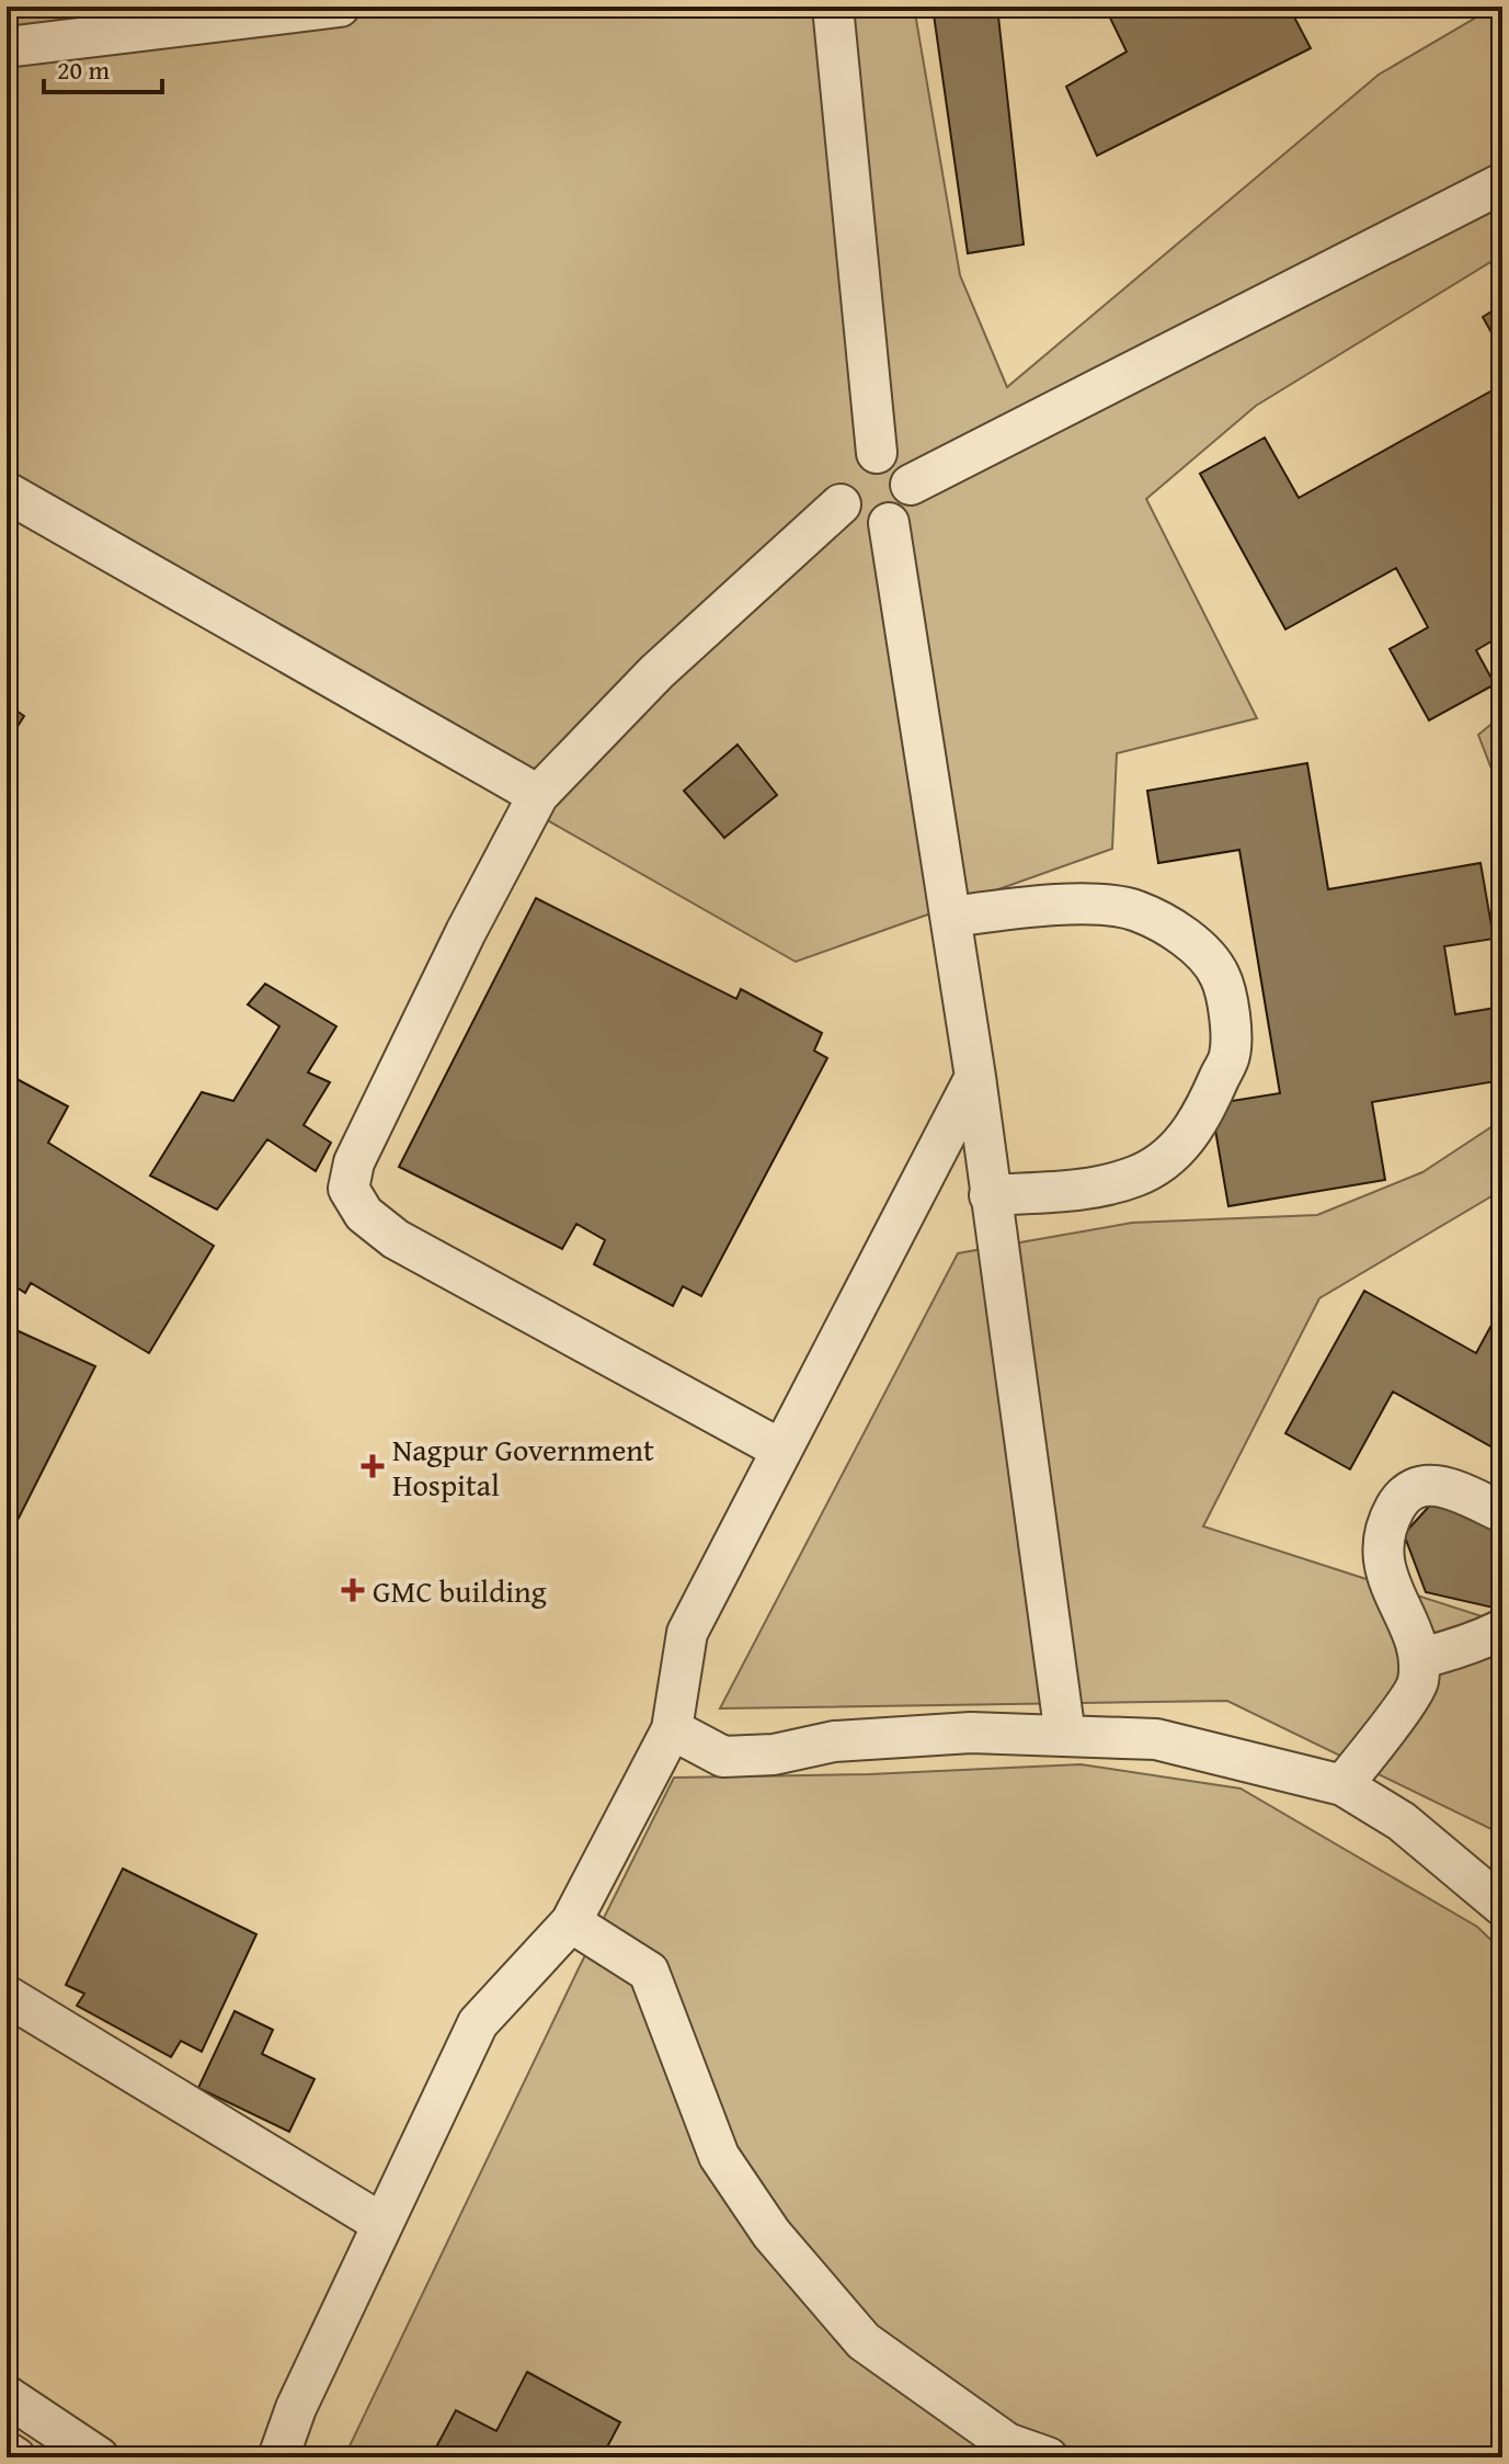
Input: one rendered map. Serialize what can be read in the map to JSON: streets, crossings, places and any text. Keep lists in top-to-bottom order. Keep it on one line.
{"places":{"health":["Nagpur Government Hospital","GMC building"]},"scale_bar":"20 m"}
